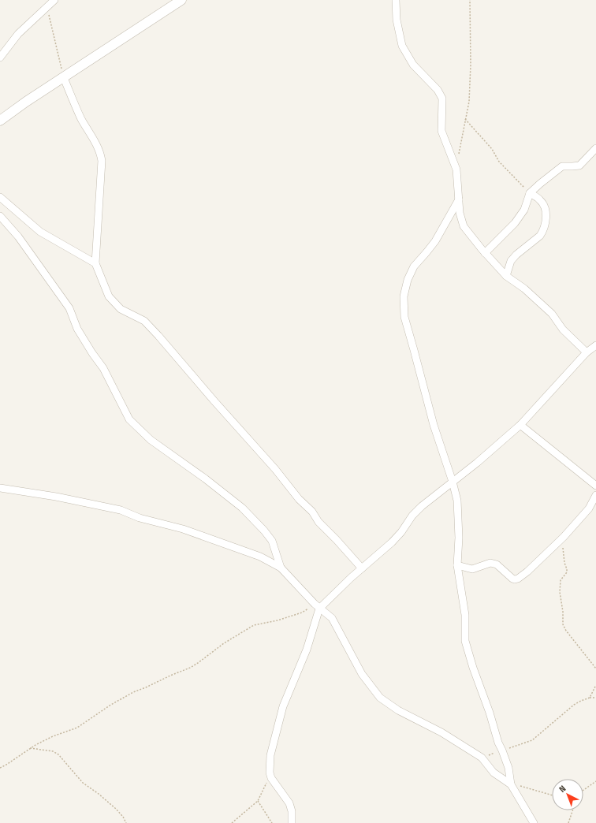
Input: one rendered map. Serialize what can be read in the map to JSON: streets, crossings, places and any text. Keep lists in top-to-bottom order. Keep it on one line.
{"north":"top left"}
